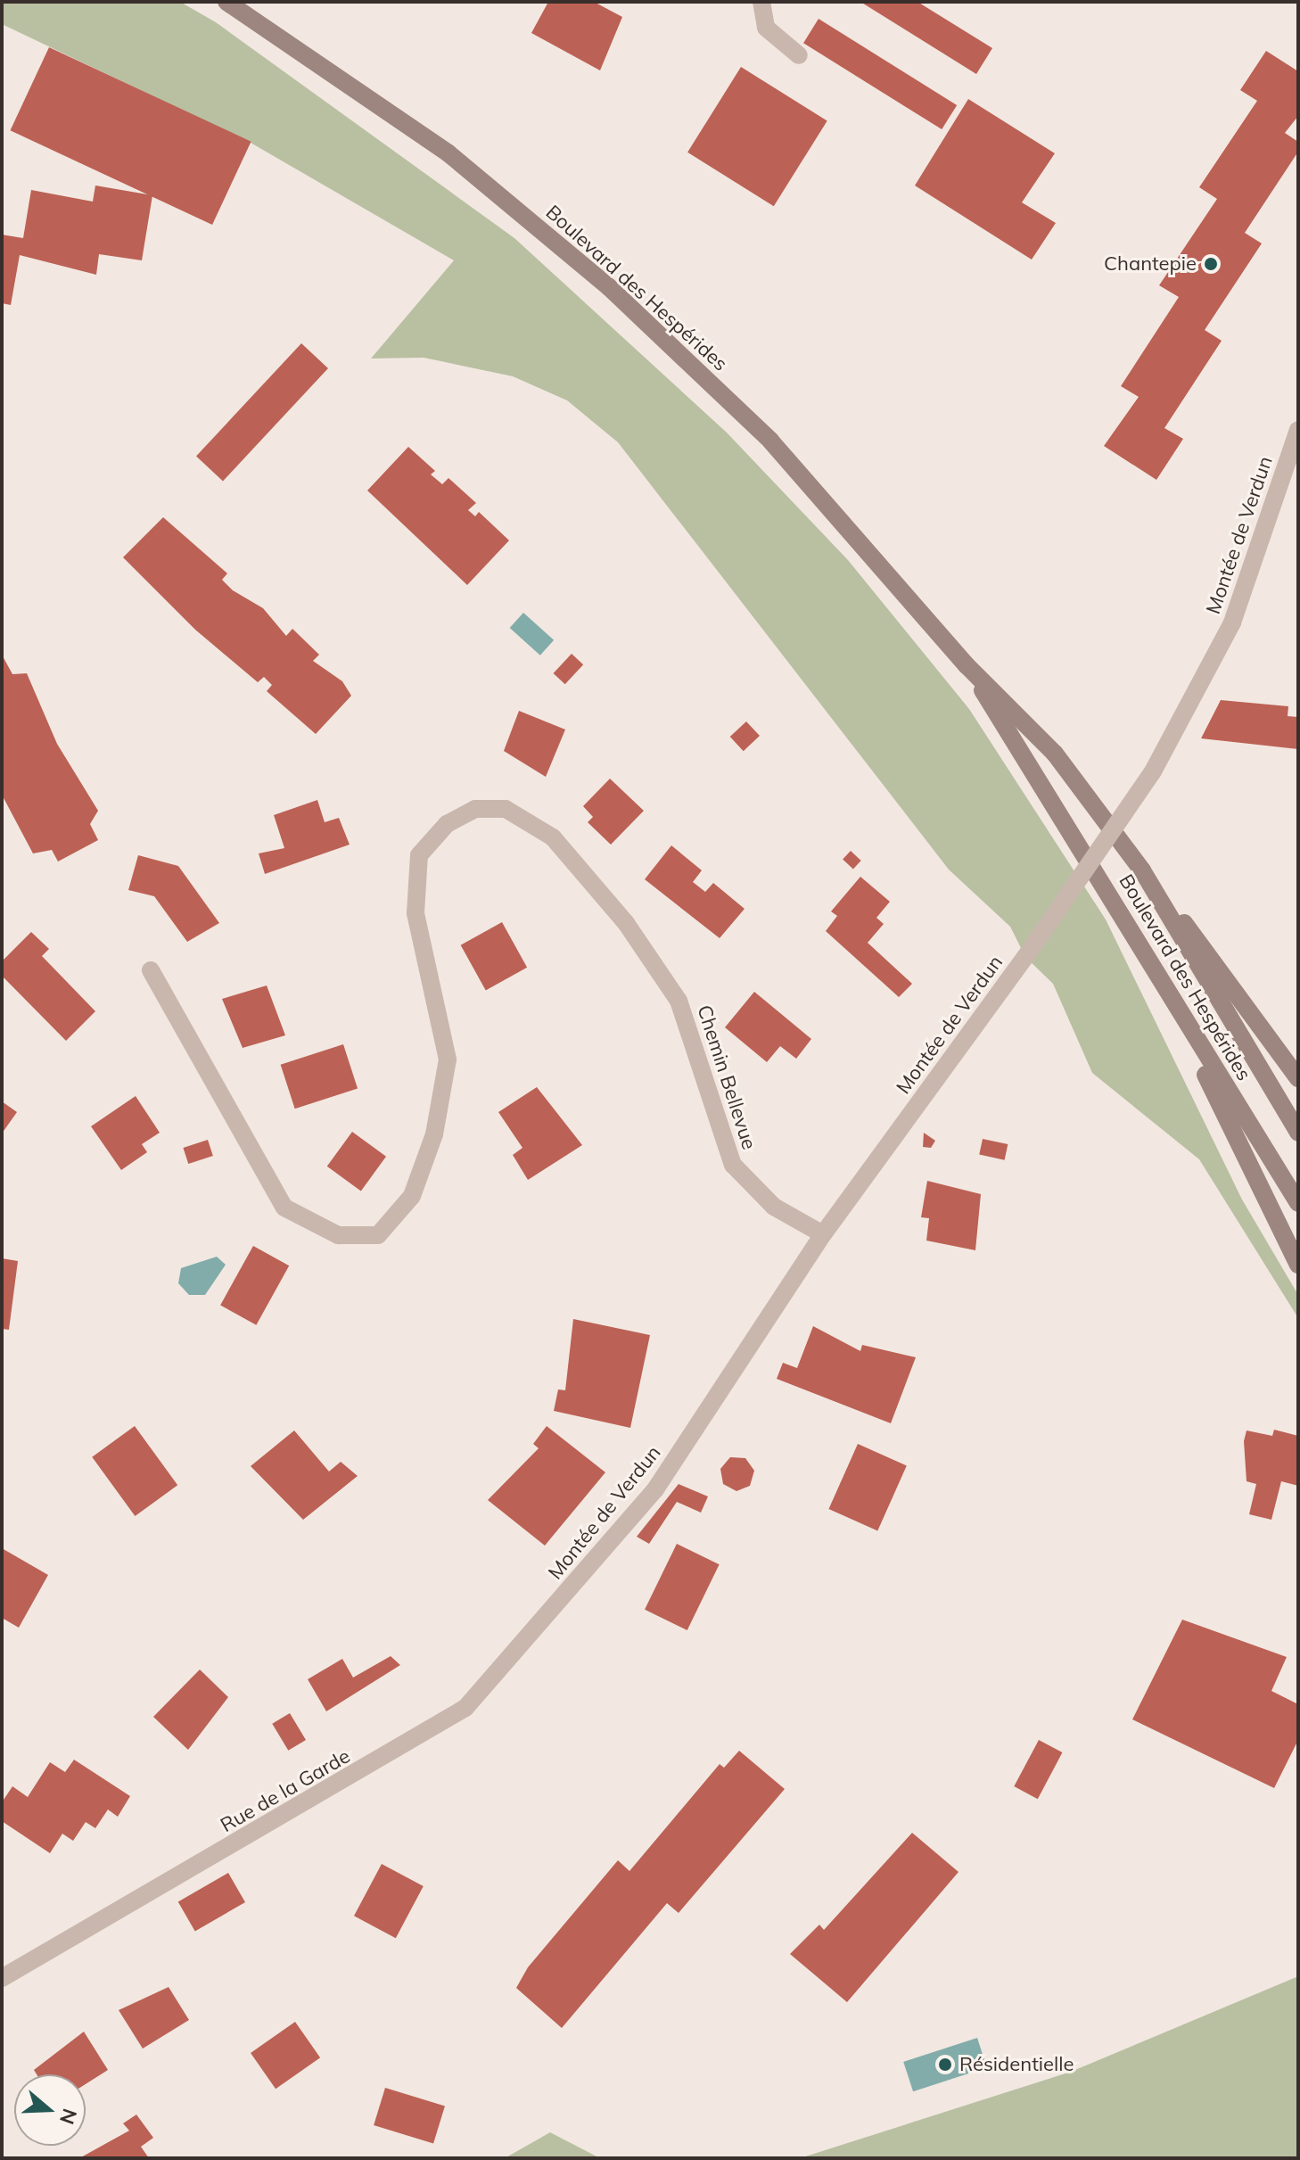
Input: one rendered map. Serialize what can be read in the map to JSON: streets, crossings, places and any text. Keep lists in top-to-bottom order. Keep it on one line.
{"streets":{"main road":["Boulevard des Hespérides"],"street":["Montée de Verdun","Chemin Bellevue","Rue de la Garde"]},"crossings":[["Montée de Verdun","Chemin Bellevue"],["Montée de Verdun","Rue de la Garde"]],"places":["Chantepie","Résidentielle"],"north":"right"}
